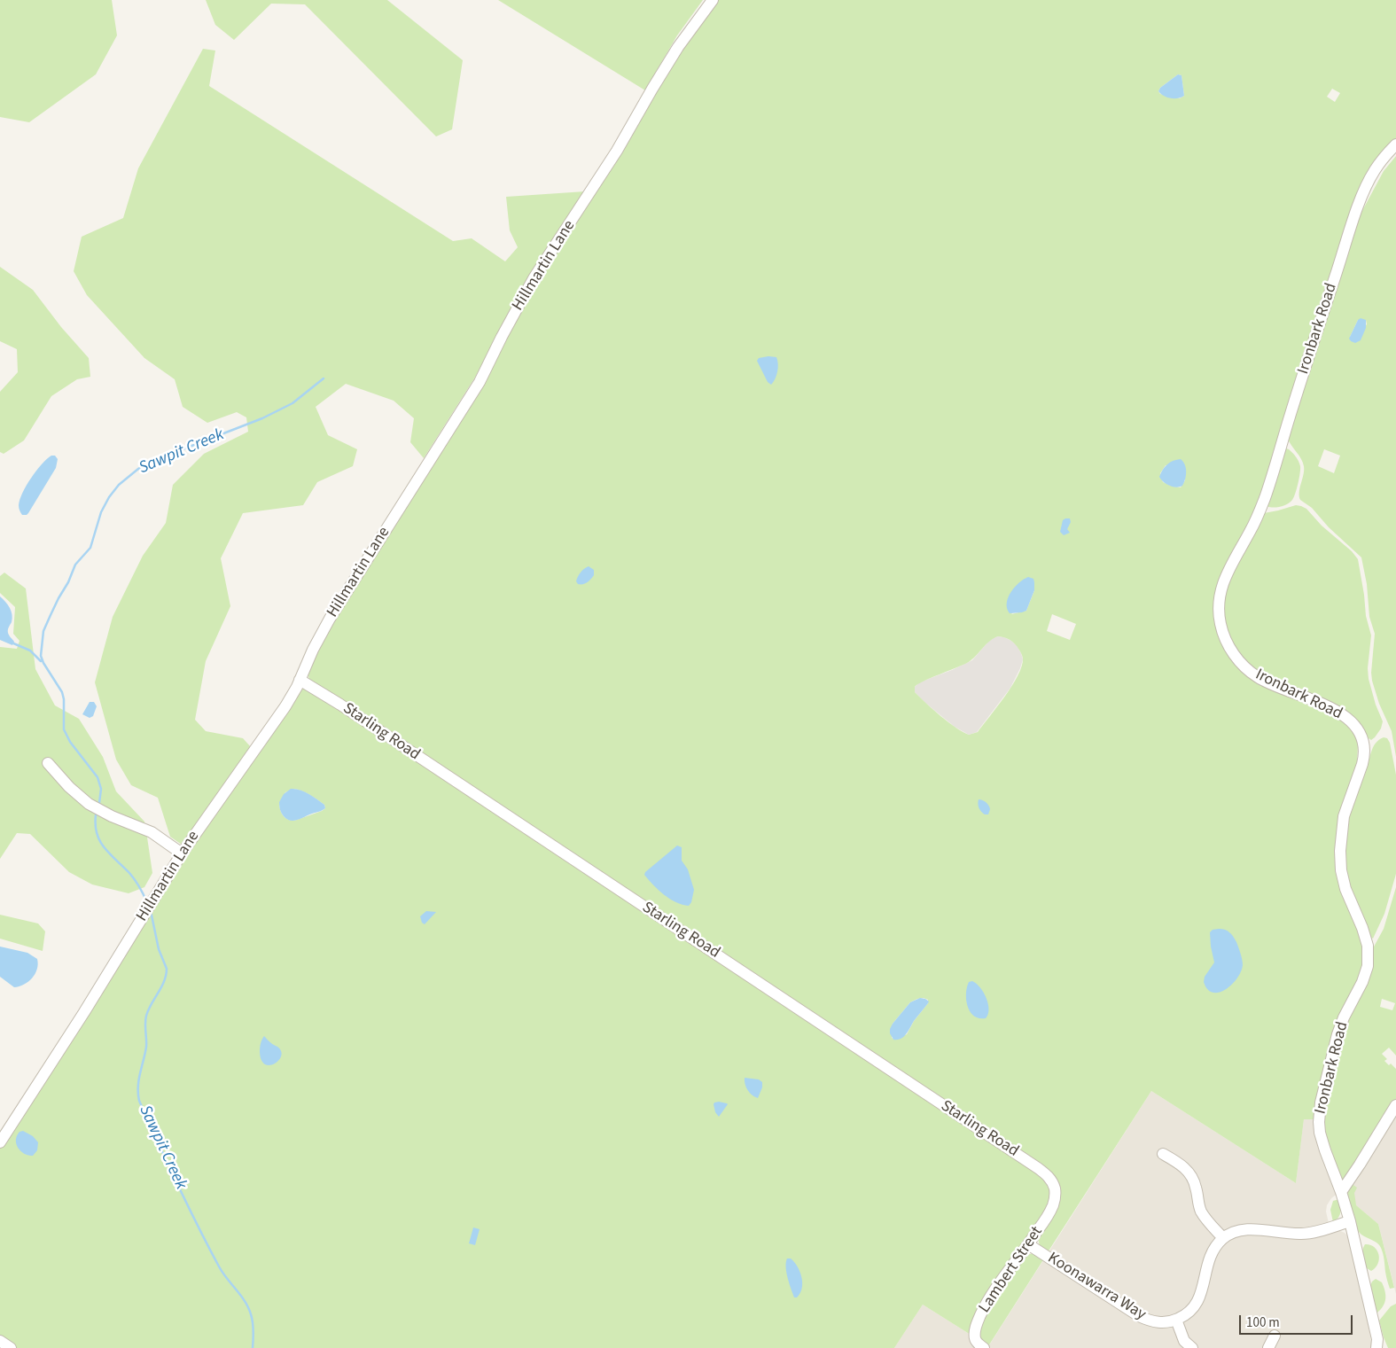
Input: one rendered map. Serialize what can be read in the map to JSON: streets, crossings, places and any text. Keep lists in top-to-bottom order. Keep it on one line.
{"streets":{"street":["Hillmartin Lane","Ironbark Road","Starling Road","Lambert Street","Koonawarra Way"]},"crossings":[["Hillmartin Lane","Starling Road"],["Starling Road","Lambert Street"],["Lambert Street","Koonawarra Way"]],"water":["Sawpit Creek"],"scale_bar":"100 m"}
